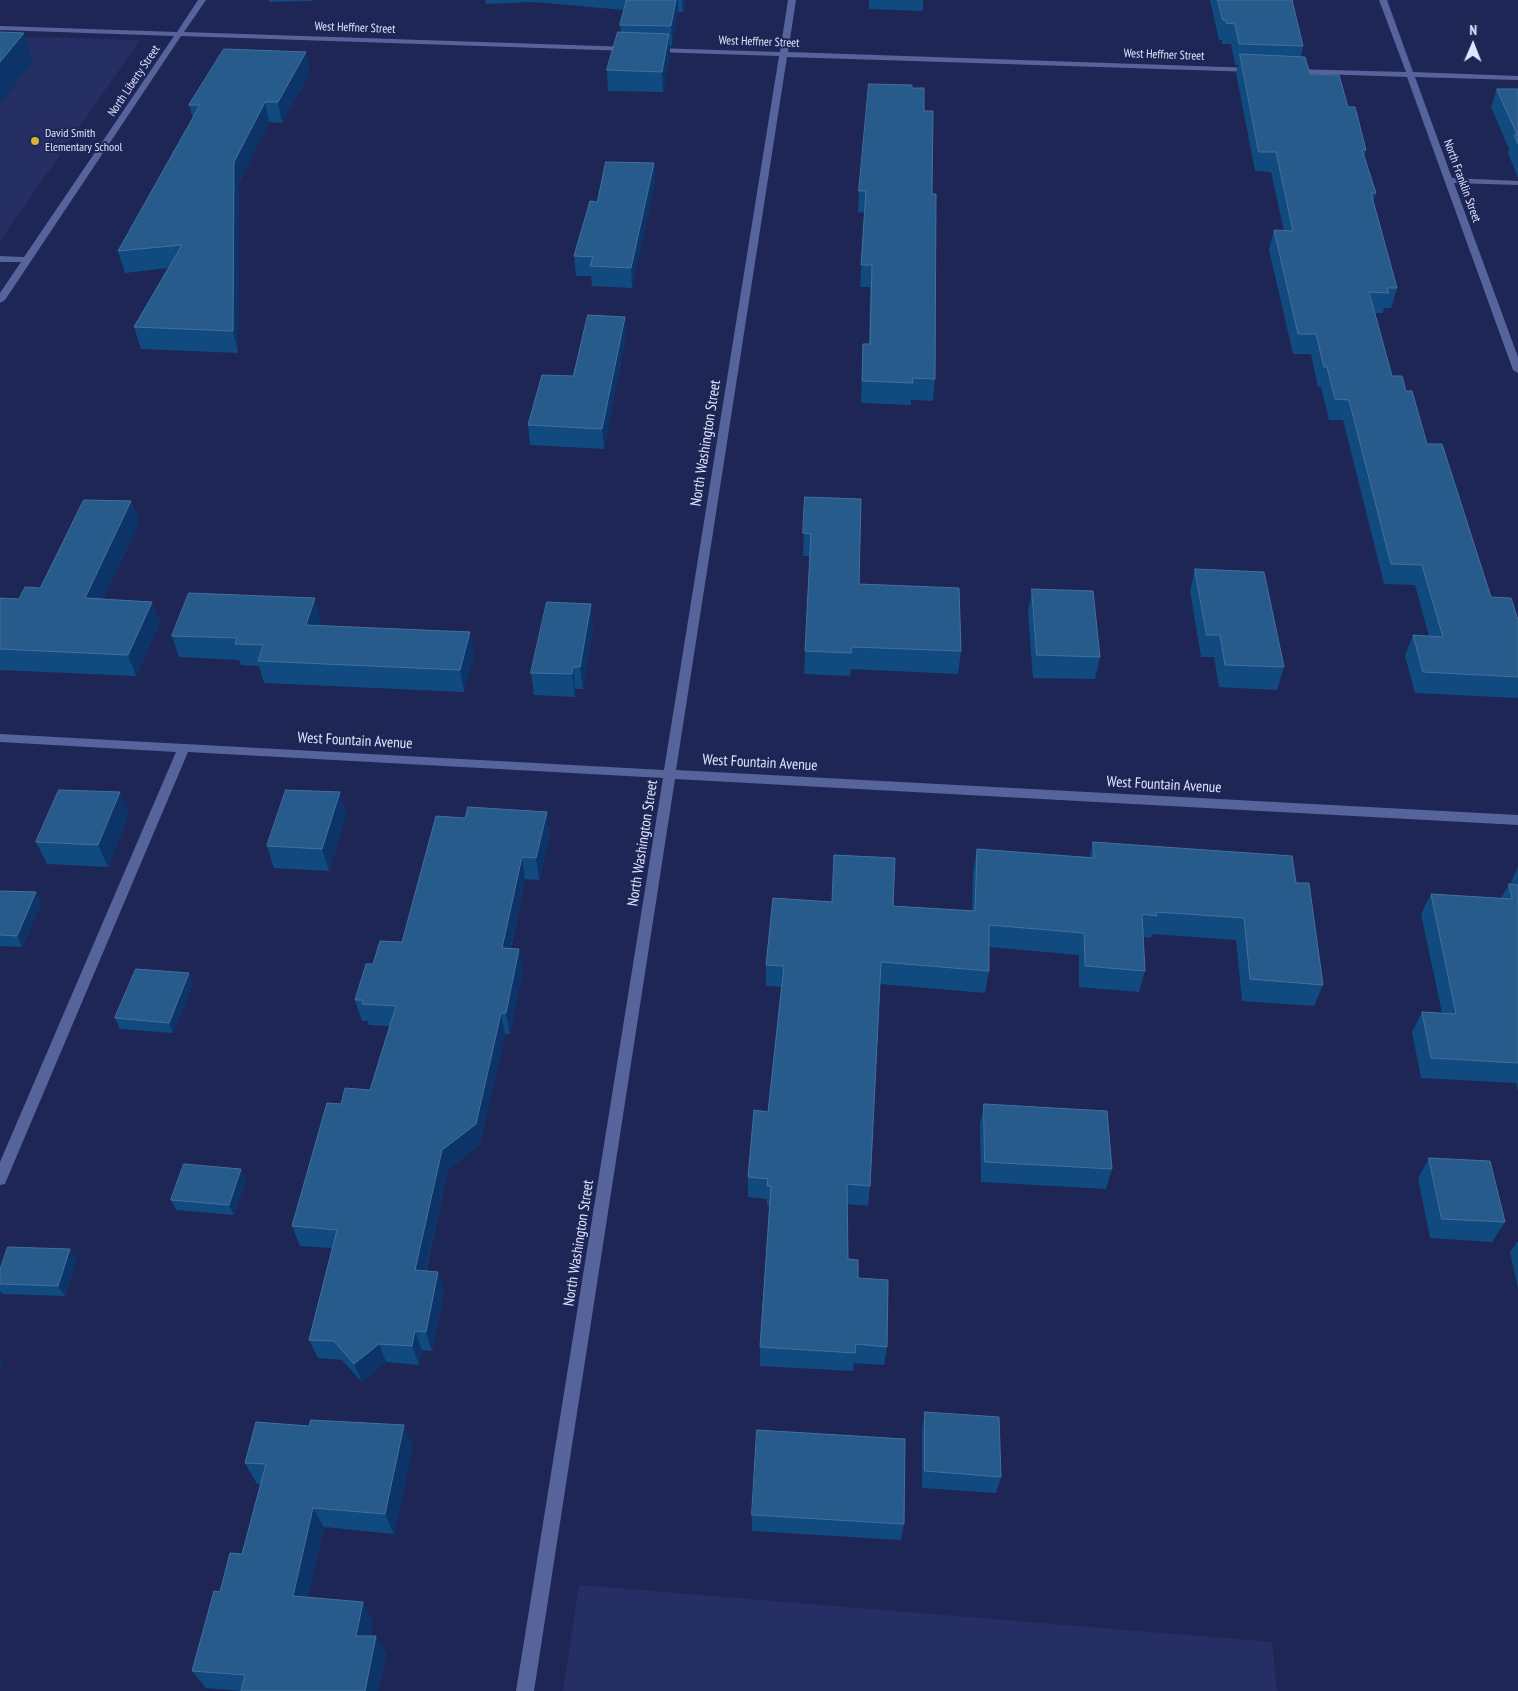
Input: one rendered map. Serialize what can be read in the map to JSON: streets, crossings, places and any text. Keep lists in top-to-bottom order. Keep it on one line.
{"streets":{"street":["West Heffner Street","North Liberty Street","North Franklin Street","North Washington Street","West Fountain Avenue"]},"crossings":[["West Heffner Street","North Liberty Street"],["West Heffner Street","North Washington Street"],["North Washington Street","West Fountain Avenue"]],"places":["David Smith Elementary School"],"north":"top"}
